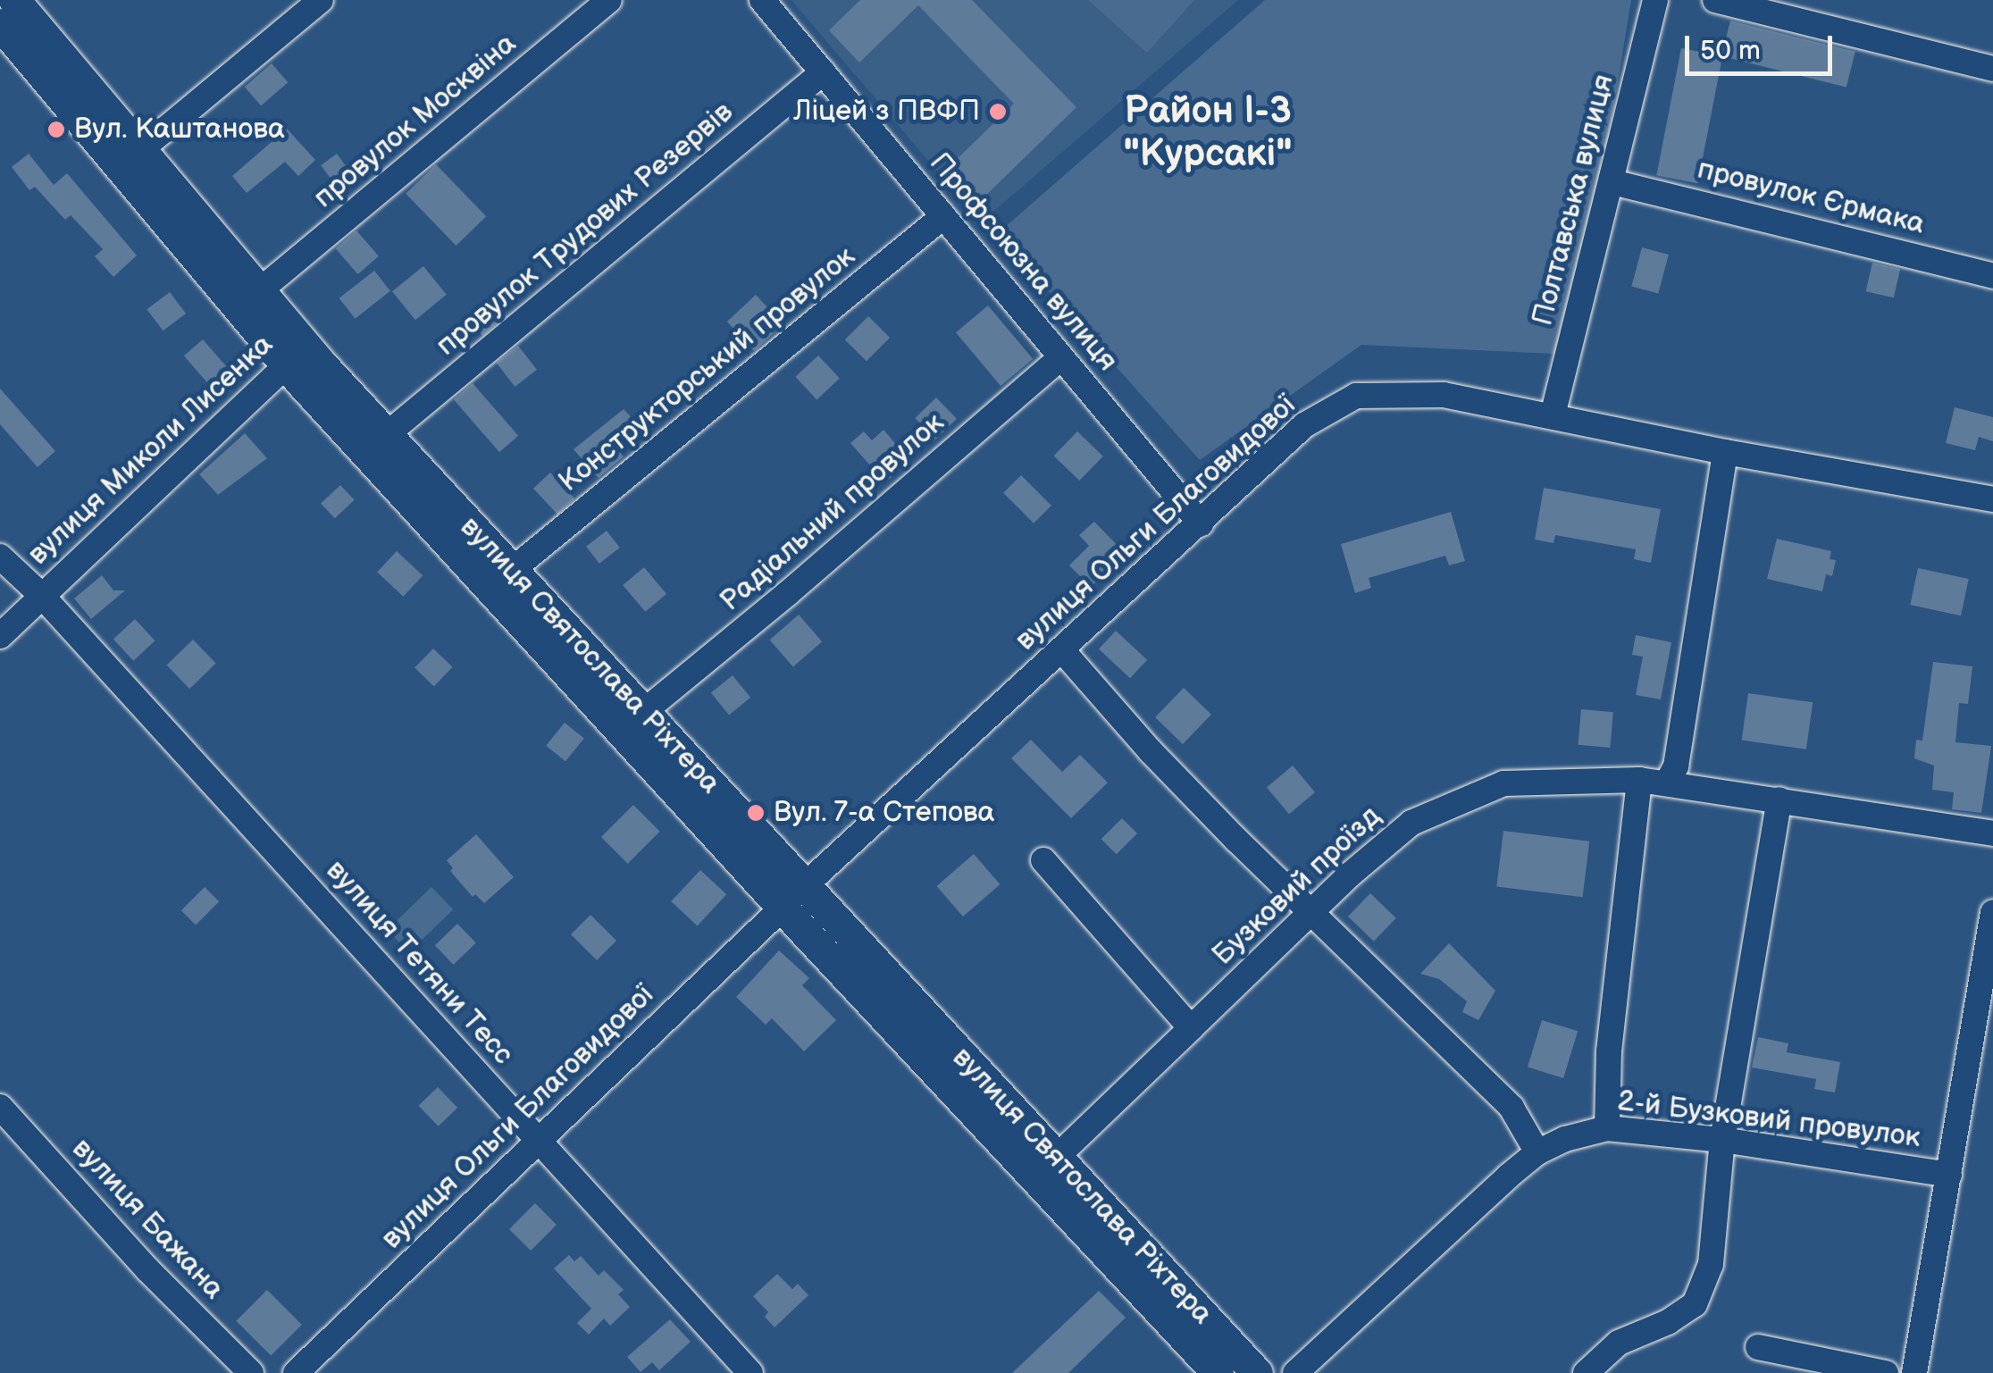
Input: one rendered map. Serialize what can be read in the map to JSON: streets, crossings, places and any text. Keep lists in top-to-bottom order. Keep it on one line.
{"streets":{"main road":["вулиця Святослава Ріхтера"],"street":["провулок Москвіна","провулок Єрмака","Полтавська вулиця","провулок Трудових Резервів","Профсоюзна вулиця","Конструкторський провулок","вулиця Миколи Лисенка","Радіальний провулок","вулиця Ольги Благовидової","Бузковий проїзд","вулиця Тетяни Тесс","2-й Бузковий провулок","вулиця Бажана"]},"crossings":[["провулок Москвіна","вулиця Святослава Ріхтера"],["провулок Єрмака","Полтавська вулиця"],["Полтавська вулиця","вулиця Ольги Благовидової"],["провулок Трудових Резервів","Профсоюзна вулиця"],["провулок Трудових Резервів","вулиця Святослава Ріхтера"],["Профсоюзна вулиця","Конструкторський провулок"],["Профсоюзна вулиця","Радіальний провулок"],["Профсоюзна вулиця","вулиця Ольги Благовидової"],["Конструкторський провулок","вулиця Святослава Ріхтера"],["вулиця Миколи Лисенка","вулиця Святослава Ріхтера"],["вулиця Миколи Лисенка","вулиця Тетяни Тесс"],["Радіальний провулок","вулиця Святослава Ріхтера"],["вулиця Ольги Благовидової","вулиця Святослава Ріхтера"],["вулиця Ольги Благовидової","вулиця Тетяни Тесс"],["вулиця Святослава Ріхтера","Бузковий проїзд"]],"districts":["Район І-3 \"Курсакі\""],"places":["Ліцей з ПВФП","Вул. Каштанова","Вул. 7-а Степова"],"scale_bar":"50 m"}
